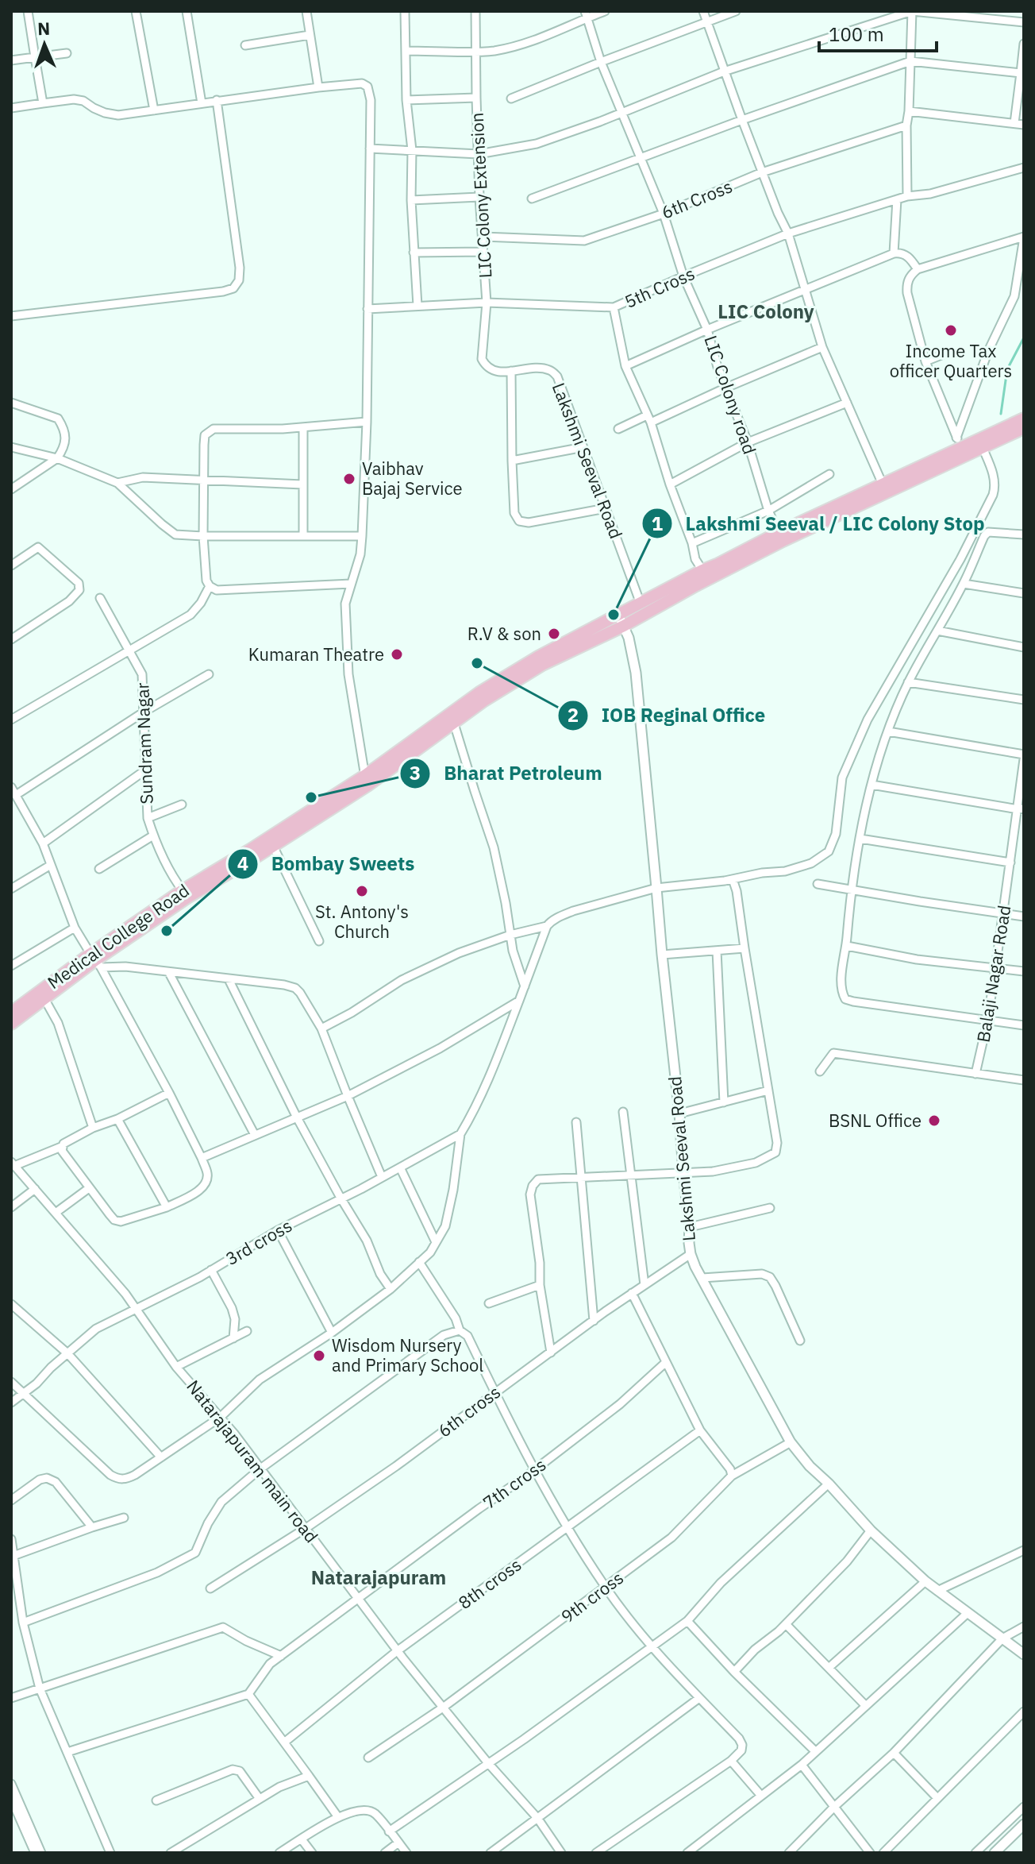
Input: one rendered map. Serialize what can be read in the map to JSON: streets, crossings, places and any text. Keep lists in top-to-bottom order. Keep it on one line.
{"streets":{"main road":["Medical College Road"],"street":["LIC Colony Extension","6th Cross","5th Cross","LIC Colony road","Lakshmi Seeval Road","Sundram Nagar","Balaji Nagar Road","3rd cross","6th cross","Natarajapuram main road","7th cross","8th cross","9th cross"]},"crossings":[["LIC Colony Extension","6th Cross"],["LIC Colony Extension","5th Cross"],["LIC Colony Extension","Lakshmi Seeval Road"],["6th Cross","LIC Colony road"],["5th Cross","LIC Colony road"],["LIC Colony road","Medical College Road"],["Lakshmi Seeval Road","Medical College Road"],["Lakshmi Seeval Road","6th cross"],["Lakshmi Seeval Road","9th cross"],["Sundram Nagar","Medical College Road"],["3rd cross","Natarajapuram main road"],["6th cross","Natarajapuram main road"],["Natarajapuram main road","7th cross"],["Natarajapuram main road","8th cross"],["Natarajapuram main road","9th cross"]],"districts":["LIC Colony","Natarajapuram"],"places":["Income Tax officer Quarters","Vaibhav Bajaj Service","Lakshmi Seeval / LIC Colony Stop","R.V & son","Kumaran Theatre","IOB Reginal Office","Bharat Petroleum","St. Antony's Church","Bombay Sweets","BSNL Office","Wisdom Nursery and Primary School"],"scale_bar":"100 m","north":"top"}
